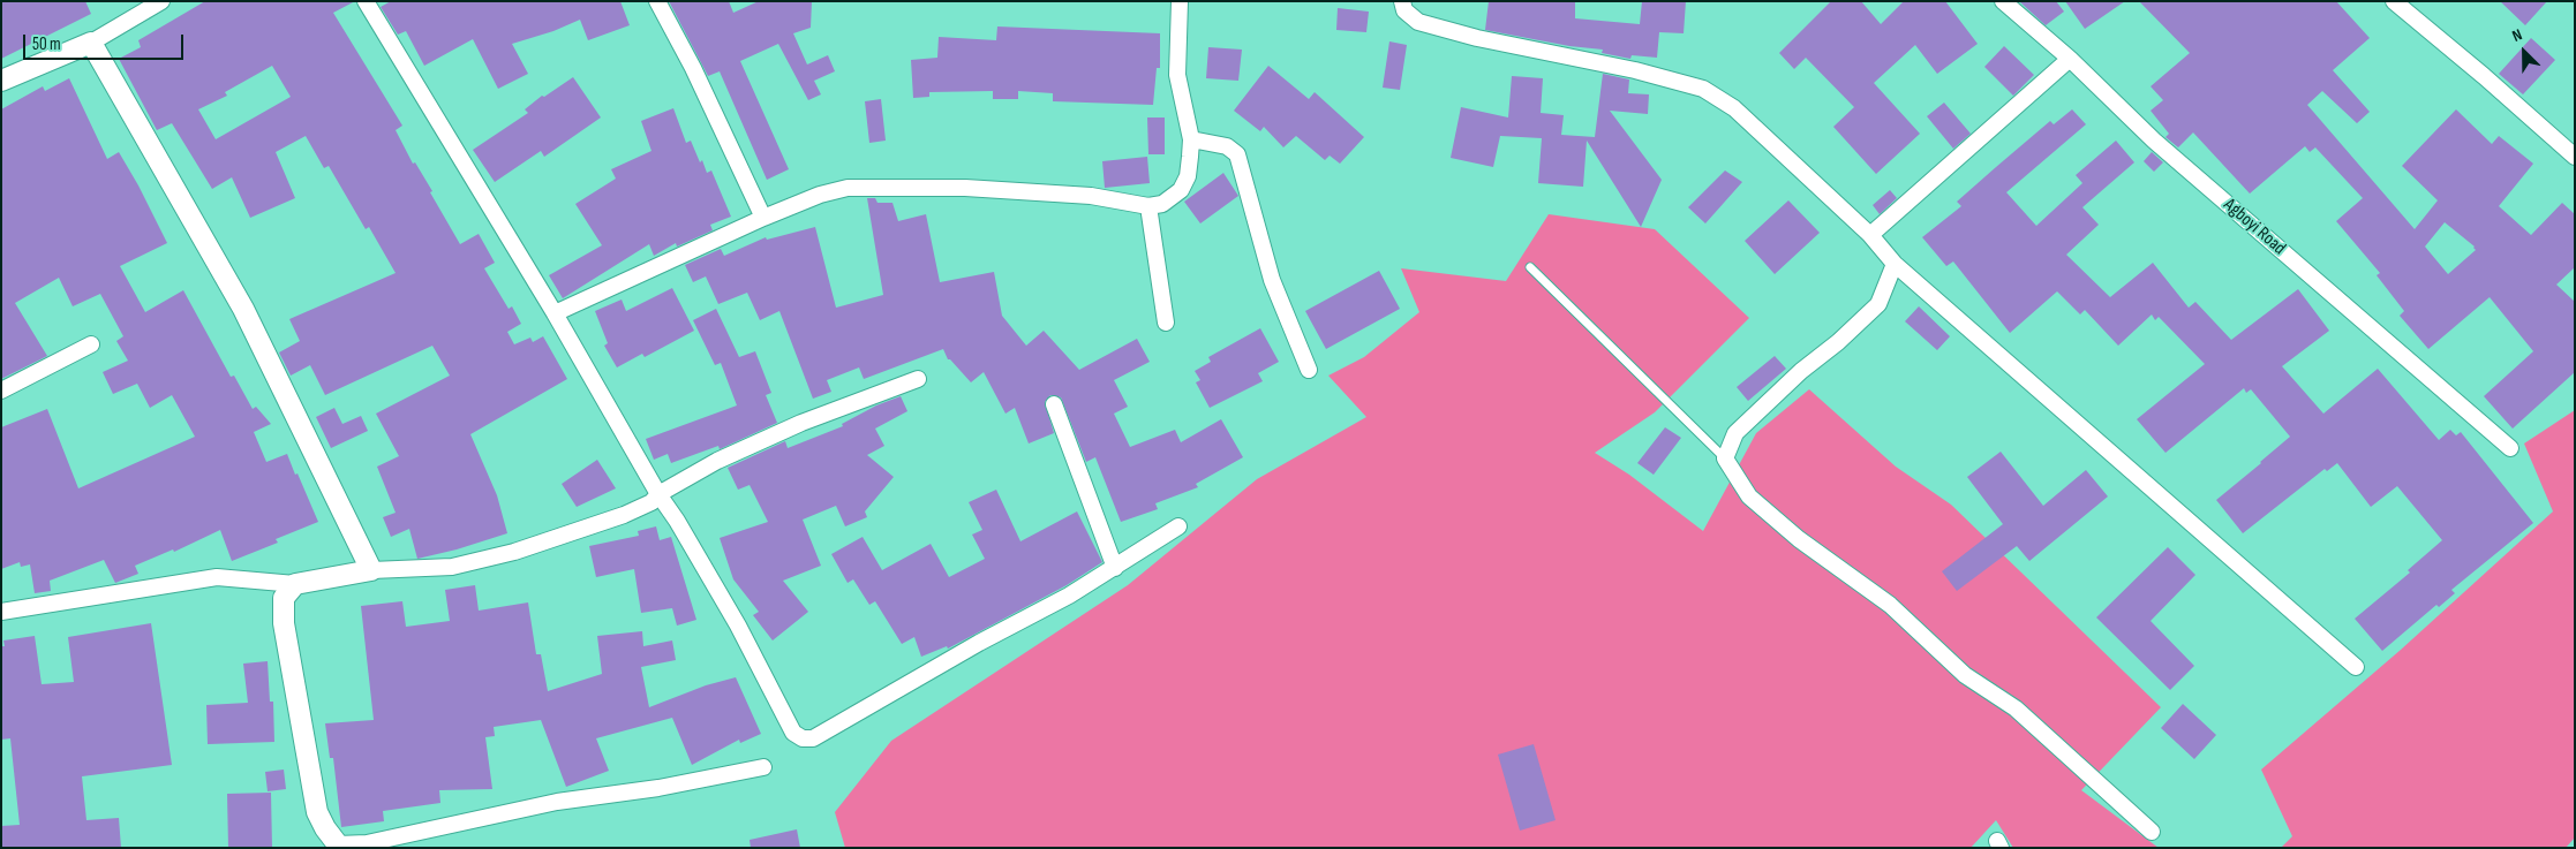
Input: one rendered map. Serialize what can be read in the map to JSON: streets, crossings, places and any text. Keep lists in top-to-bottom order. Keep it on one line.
{"streets":{"street":["Agboyi Road"]},"scale_bar":"50 m","north":"top left"}
